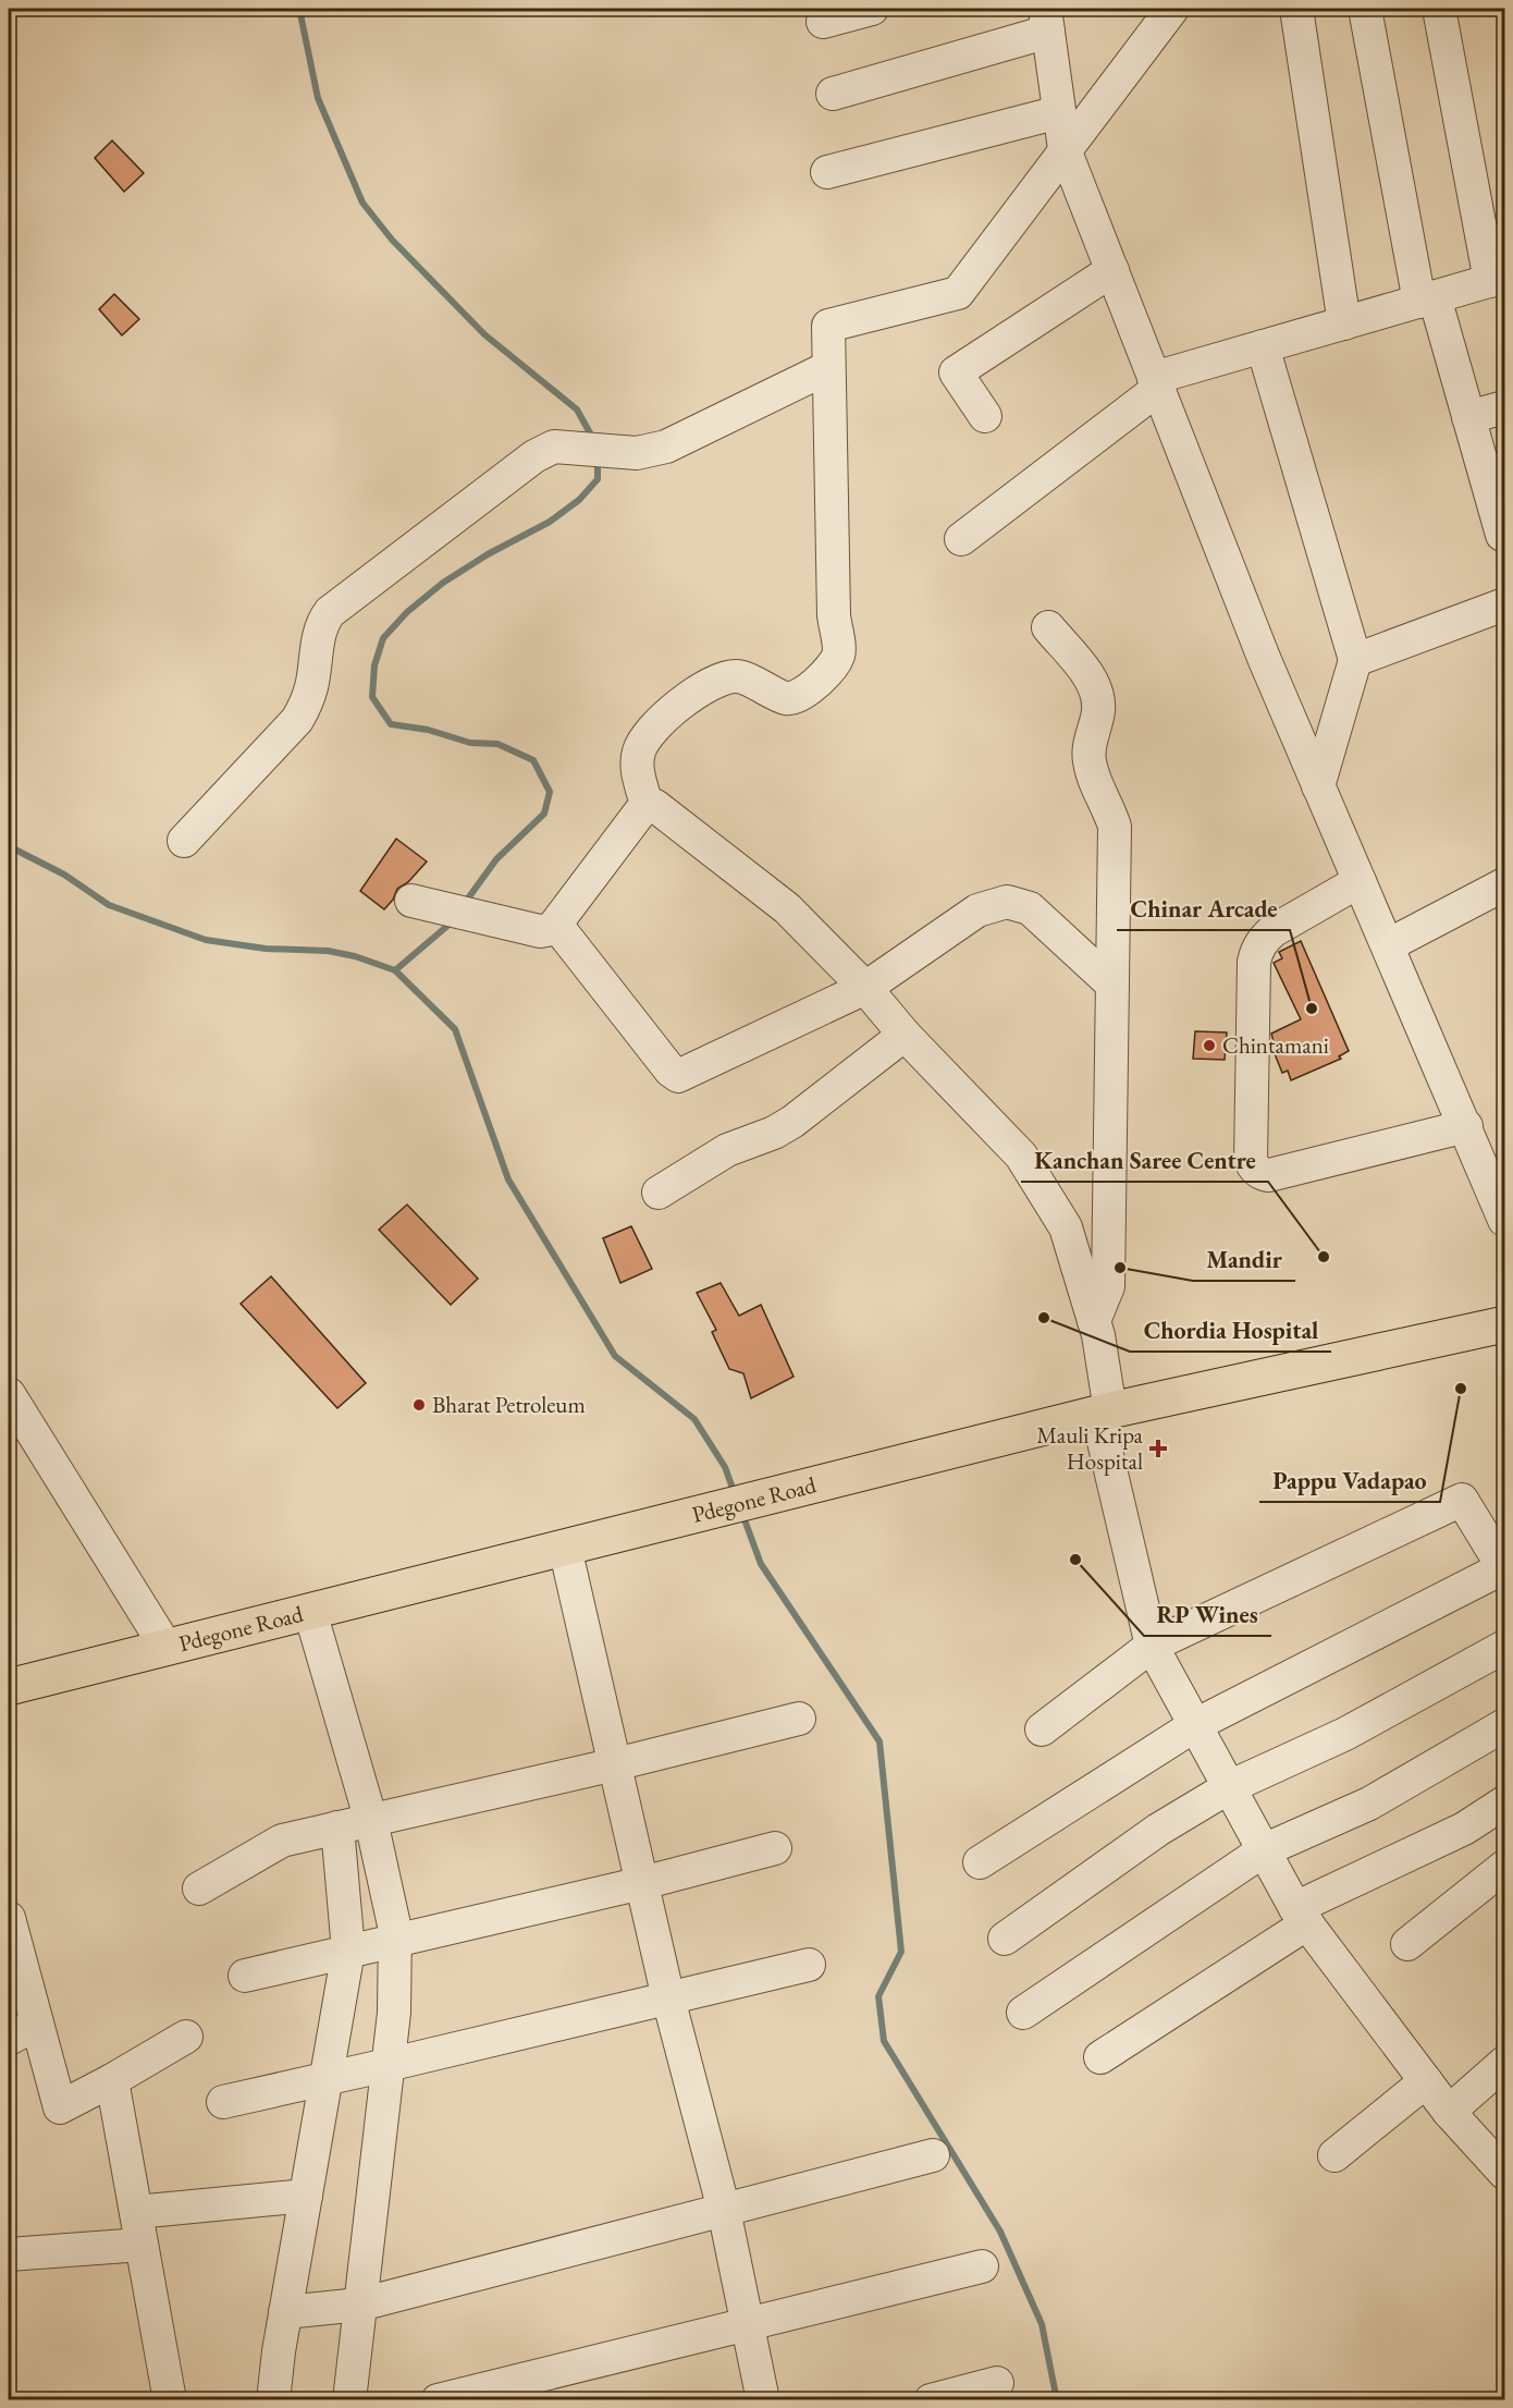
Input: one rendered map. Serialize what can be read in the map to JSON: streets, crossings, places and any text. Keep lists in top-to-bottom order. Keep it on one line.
{"streets":{"highway":["Pdegone Road"]},"places":{"other":["Chinar Arcade","Chintamani","Kanchan Saree Centre","Mandir","Chordia Hospital","Pappu Vadapao","Bharat Petroleum","RP Wines"],"health":["Mauli Kripa Hospital"]}}
